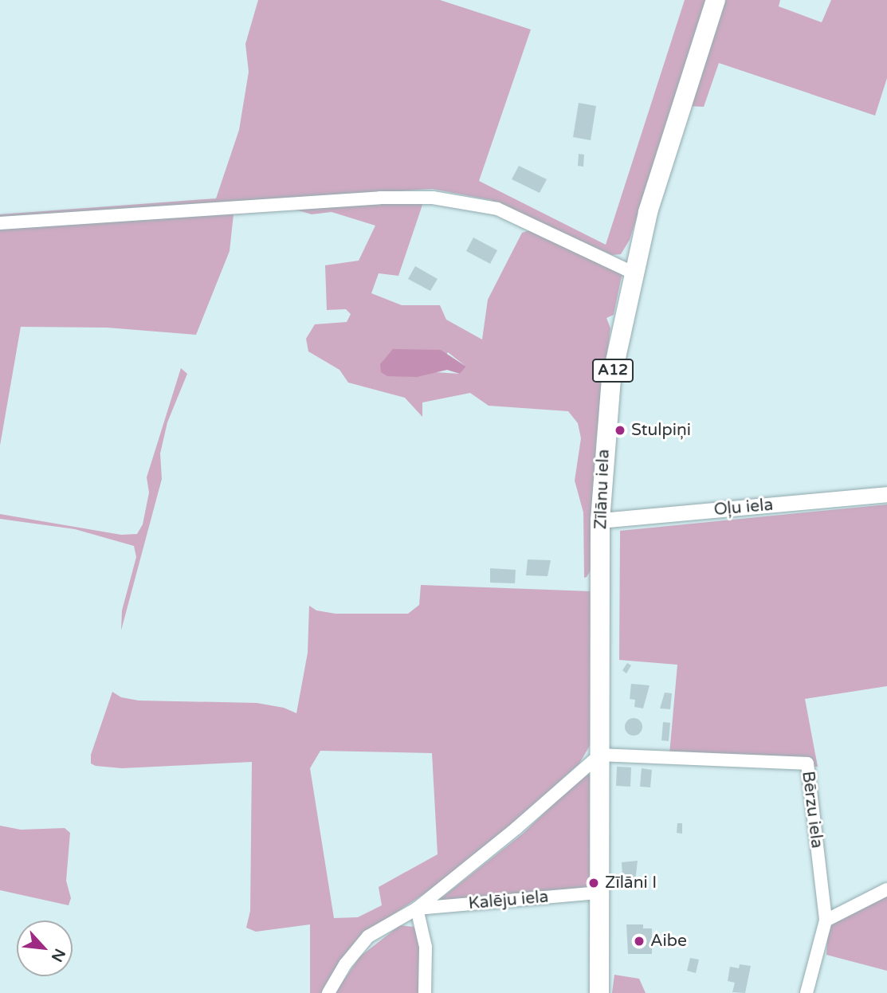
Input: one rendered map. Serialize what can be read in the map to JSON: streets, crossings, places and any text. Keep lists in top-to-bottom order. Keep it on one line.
{"streets":{"highway":["A12","Zīlānu iela"],"street":["Oļu iela","Bērzu iela","Kalēju iela"]},"crossings":[["Zīlānu iela","Oļu iela"],["Zīlānu iela","Bērzu iela"],["Zīlānu iela","Kalēju iela"]],"places":["Stulpiņi","Zīlāni I","Aibe"],"north":"bottom right"}
